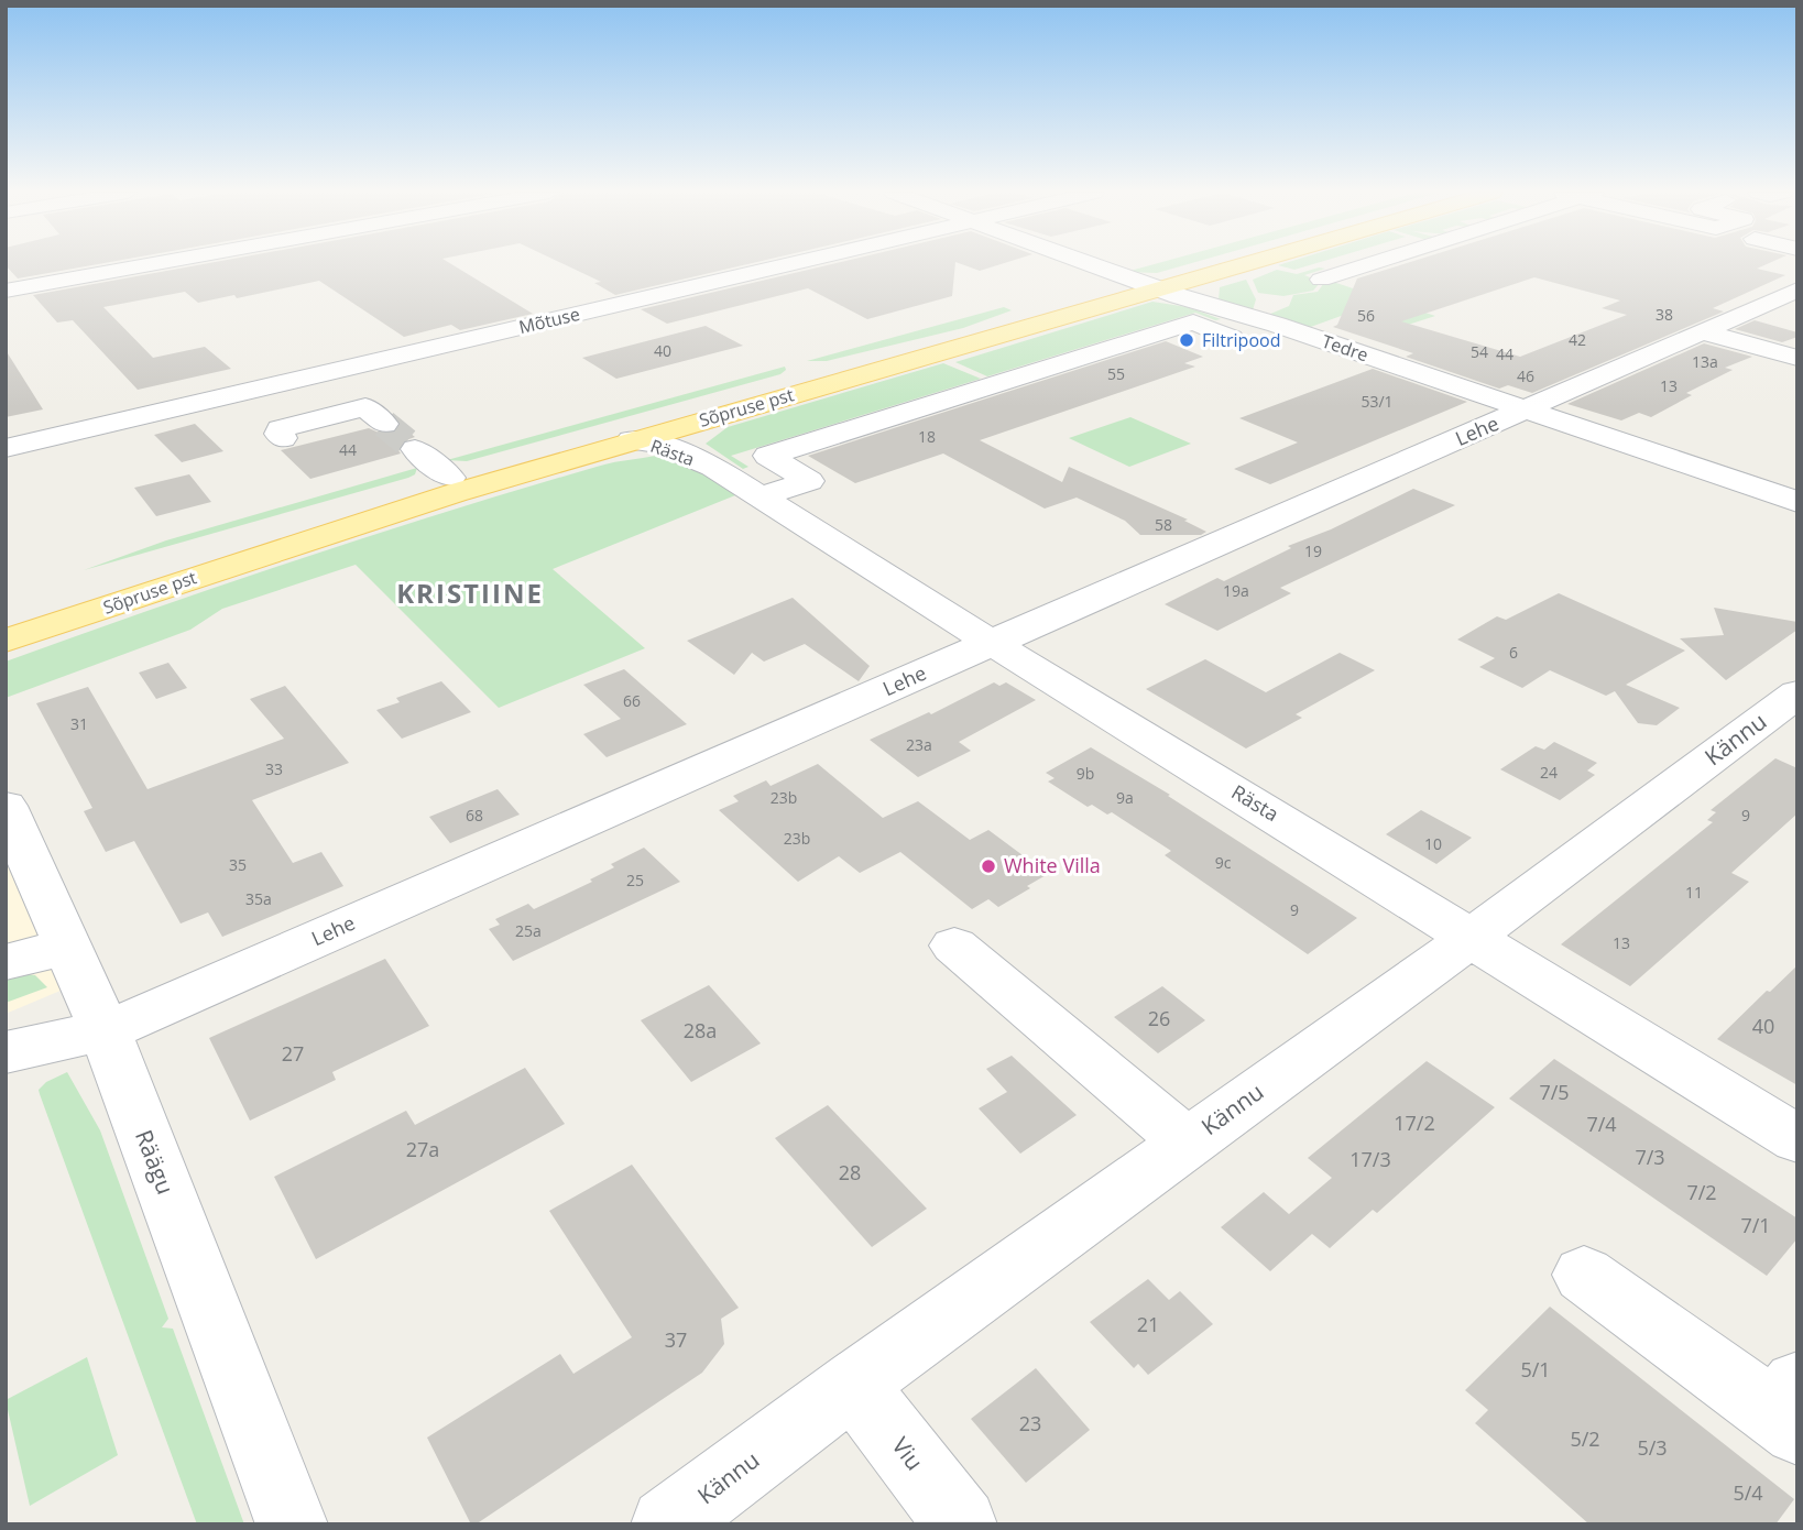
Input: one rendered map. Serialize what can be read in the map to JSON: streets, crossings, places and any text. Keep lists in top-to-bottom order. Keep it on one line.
{"streets":{"main road":["Sõpruse pst"],"street":["Mõtuse","Tedre","Lehe","Rästa","Kännu","Räägu","Viu"]},"crossings":[["Tedre","Sõpruse pst"],["Tedre","Lehe"],["Sõpruse pst","Rästa"],["Lehe","Rästa"],["Lehe","Räägu"],["Rästa","Kännu"],["Kännu","Viu"]],"districts":["KRISTIINE"],"places":["Filtripood","White Villa"],"house_numbers":["38","56","42","40","54","44","13a","55","46","13","53/1","18","44","58","19","19a","6","66","31","23a","33","24","9b","23b","9a","68","9","23b","10","9c","35","25","11","35a","9","25a","13","26","40","28a","27","7/5","17/2","7/4","27a","7/3","17/3","28","7/2","7/1","21","37","5/1","23","5/2","5/3","5/4"]}
